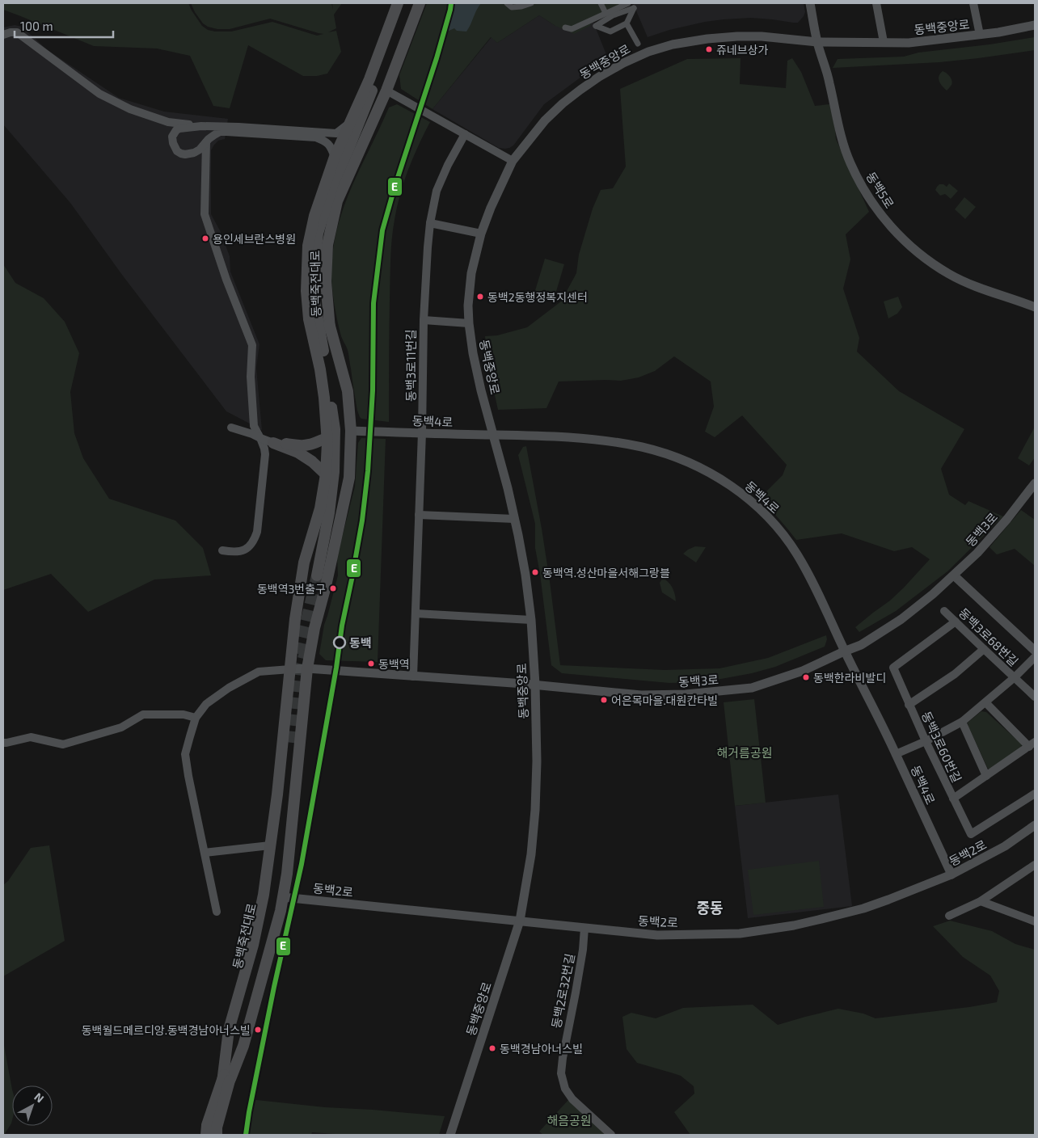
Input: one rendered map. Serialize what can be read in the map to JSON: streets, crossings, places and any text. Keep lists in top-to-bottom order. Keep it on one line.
{"streets":{"main road":["동백죽전대로"],"street":["동백중앙로","동백5로","동백3로11번길","동백4로","동백3로","동백3로68번길","동백3로60번길","동백2로","동백2로32번길"]},"crossings":[["동백중앙로","동백5로"],["동백중앙로","동백4로"],["동백중앙로","동백3로"],["동백중앙로","동백2로"],["동백3로11번길","동백4로"],["동백3로11번길","동백3로"],["동백4로","동백3로"],["동백4로","동백2로"],["동백3로68번길","동백3로60번길"],["동백2로","동백2로32번길"]],"districts":["중동"],"parks":["해거름공원","해음공원"],"places":["쥬네브상가","용인세브란스병원","동백2동행정복지센터","동백역.성산마을서해그랑블","동백역3번출구","동백","동백역","동백한라비발디","어은목마을.대원칸타빌","동백월드메르디앙.동백경남아너스빌","동백경남아너스빌"],"lines":["transit line E"],"scale_bar":"100 m","north":"top right"}
